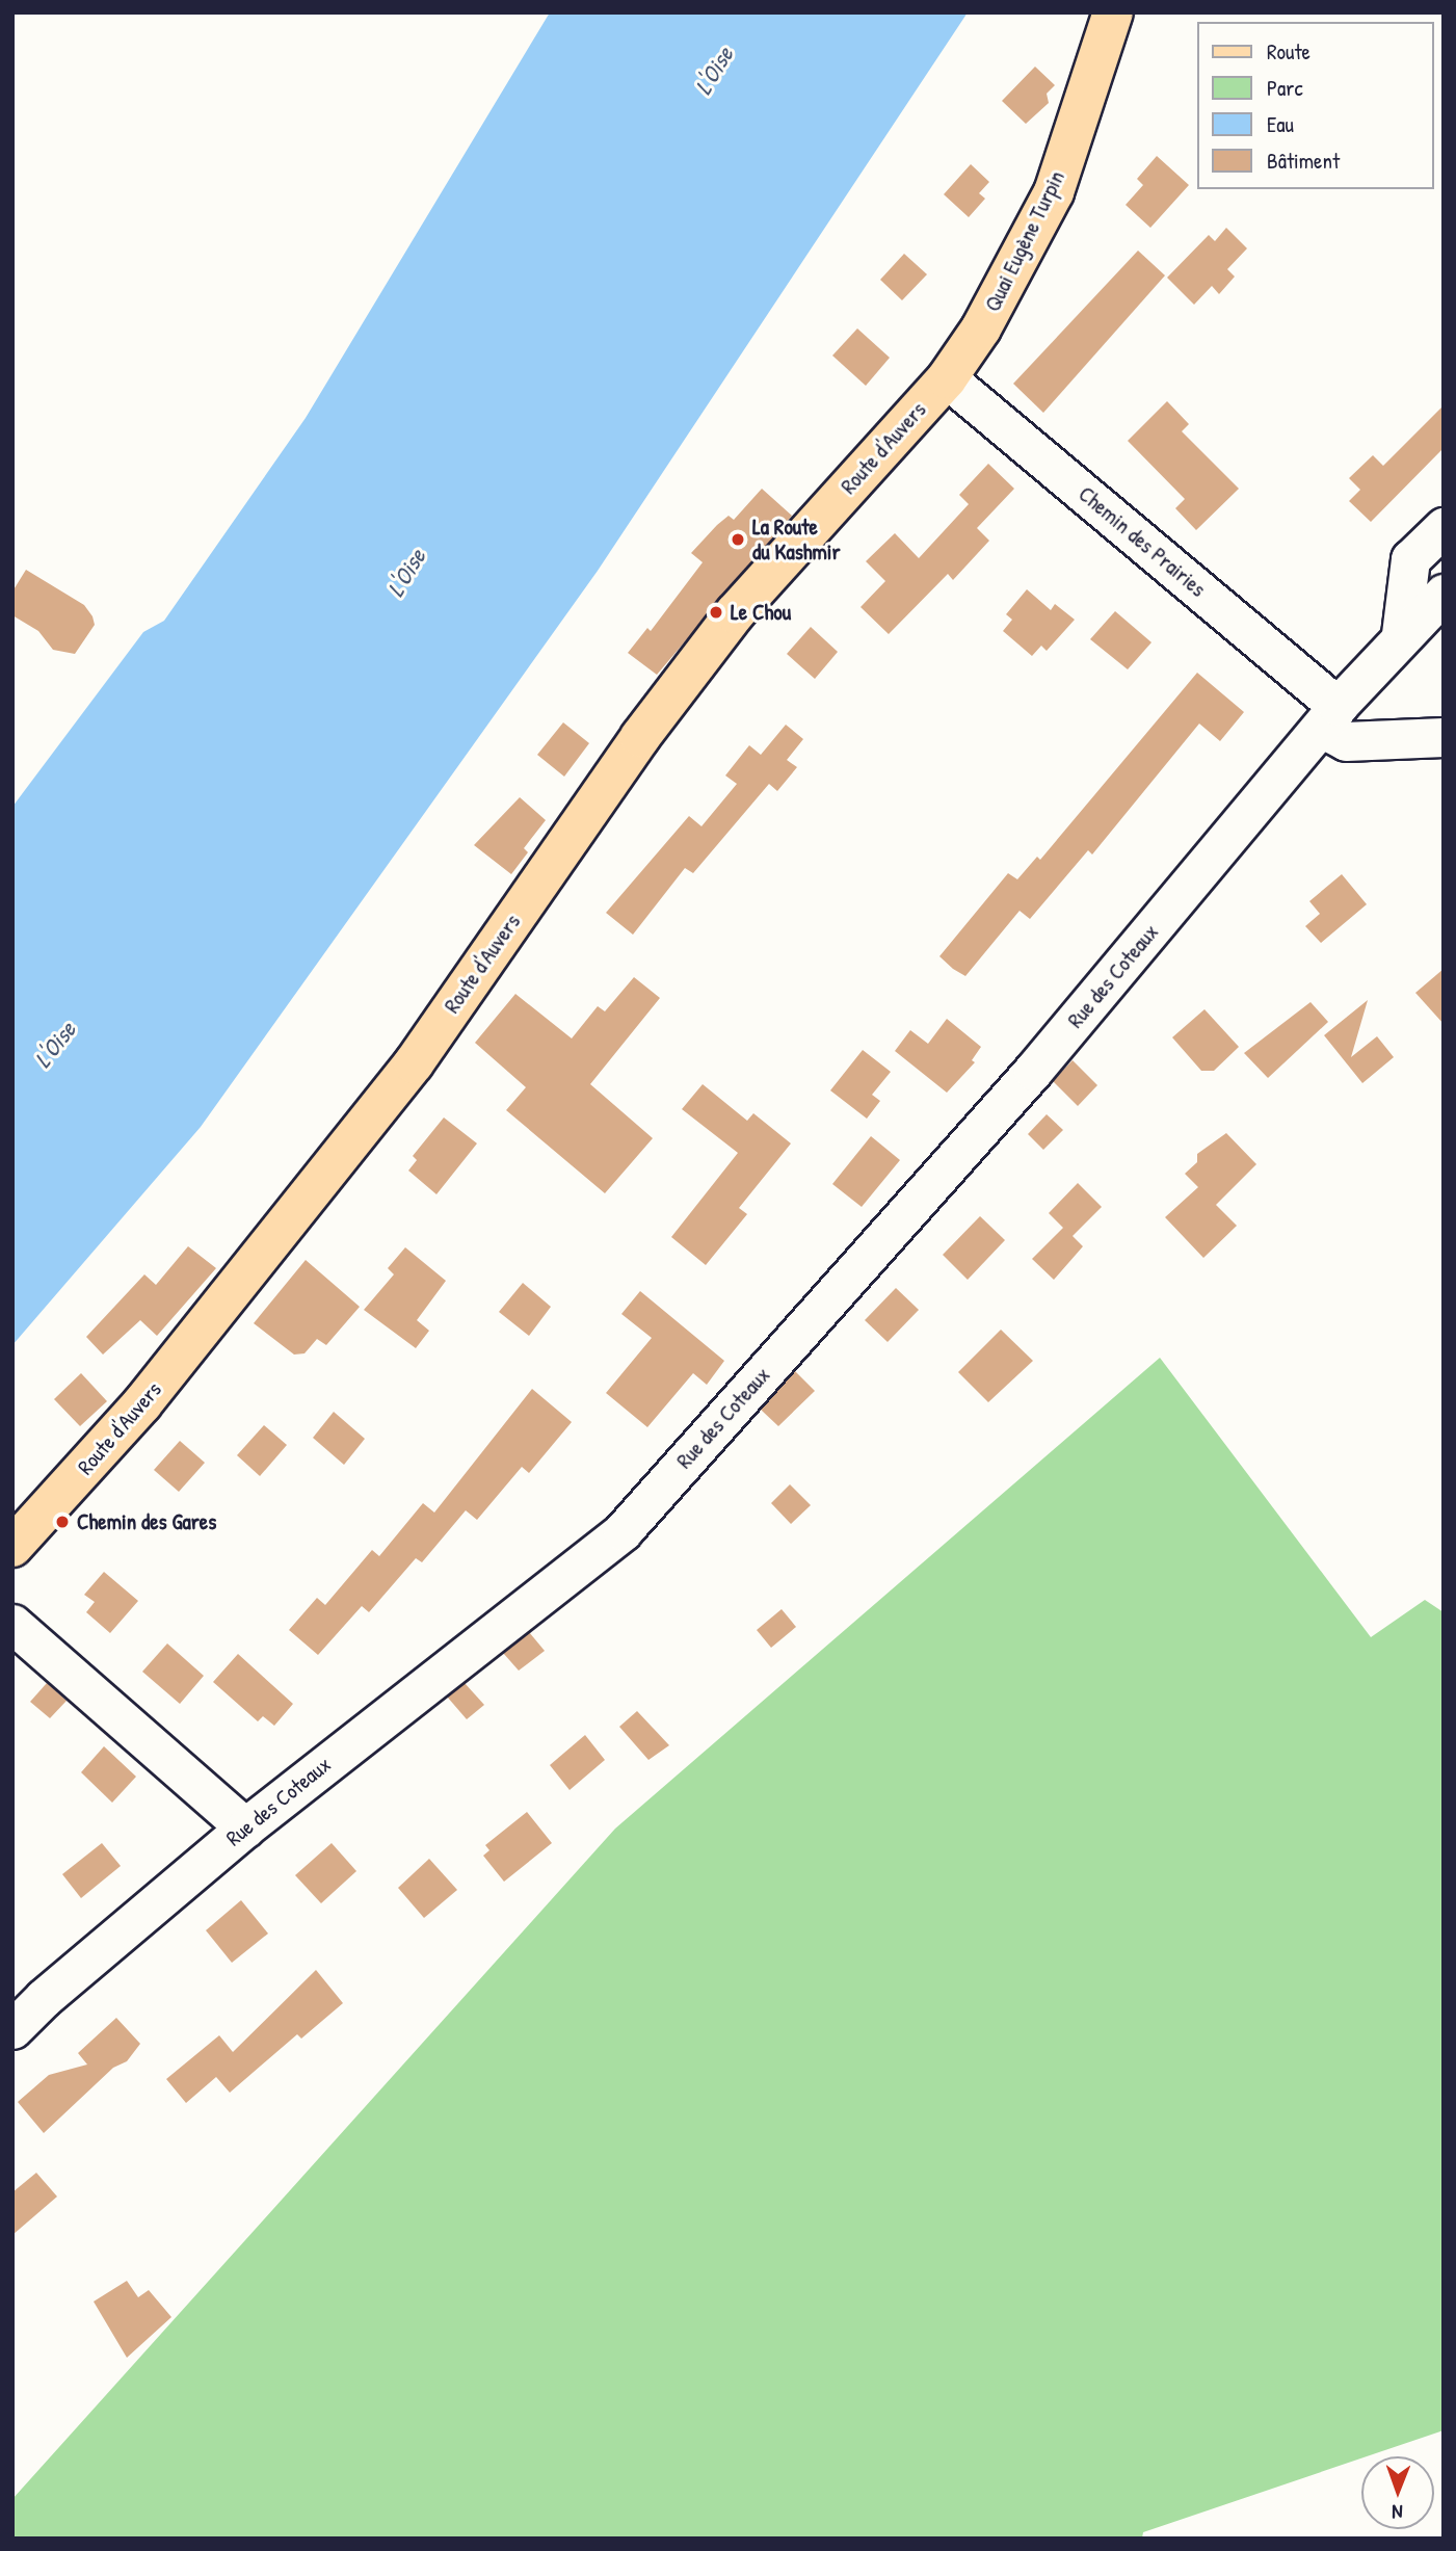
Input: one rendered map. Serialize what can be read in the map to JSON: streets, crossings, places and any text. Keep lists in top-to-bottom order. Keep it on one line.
{"streets":{"main road":["Quai Eugène Turpin","Route d'Auvers"],"street":["Chemin des Prairies","Rue des Coteaux"]},"crossings":[["Quai Eugène Turpin","Route d'Auvers"],["Quai Eugène Turpin","Chemin des Prairies"],["Route d'Auvers","Chemin des Prairies"],["Chemin des Prairies","Rue des Coteaux"]],"water":["L'Oise"],"places":["La Route du Kashmir","Le Chou","Chemin des Gares"],"legend":["Route","Parc","Eau","Bâtiment"],"north":"bottom"}
